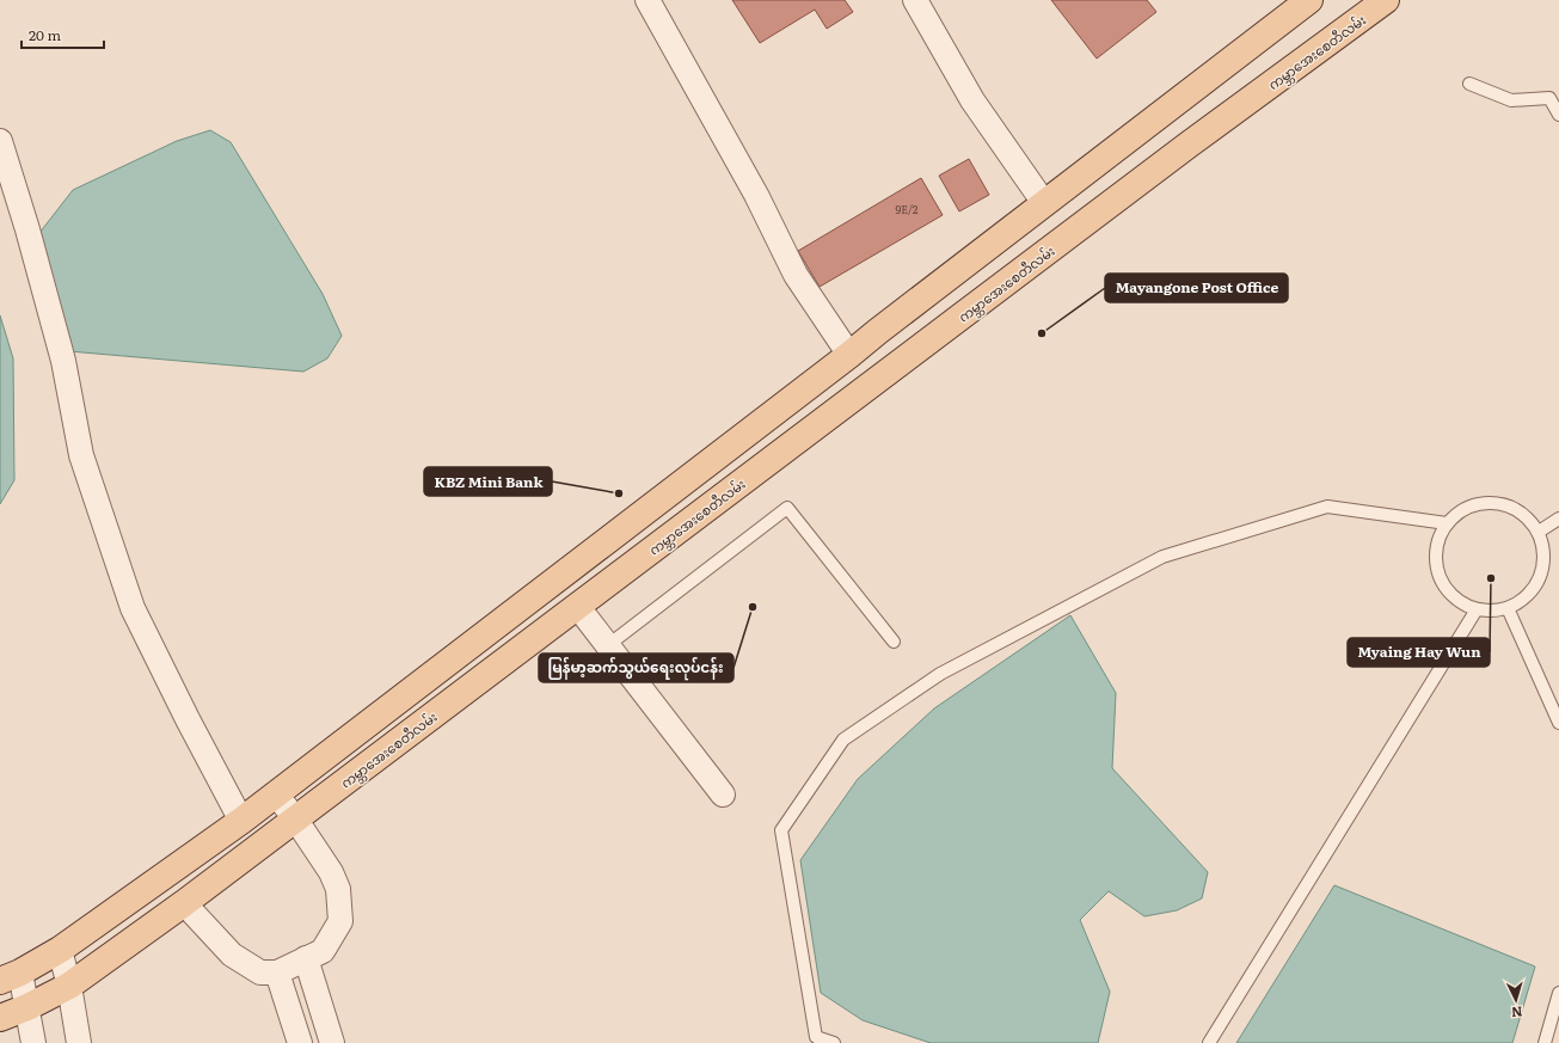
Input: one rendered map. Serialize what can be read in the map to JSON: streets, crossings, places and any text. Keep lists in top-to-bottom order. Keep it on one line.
{"streets":{"main road":["ကမ္ဘာအေးစေတီလမ်း"]},"places":["Mayangone Post Office","KBZ Mini Bank","Myaing Hay Wun","မြန်မာ့ဆက်သွယ်ရေးလုပ်ငန်း"],"house_numbers":["9E/2"],"scale_bar":"20 m","north":"bottom"}
